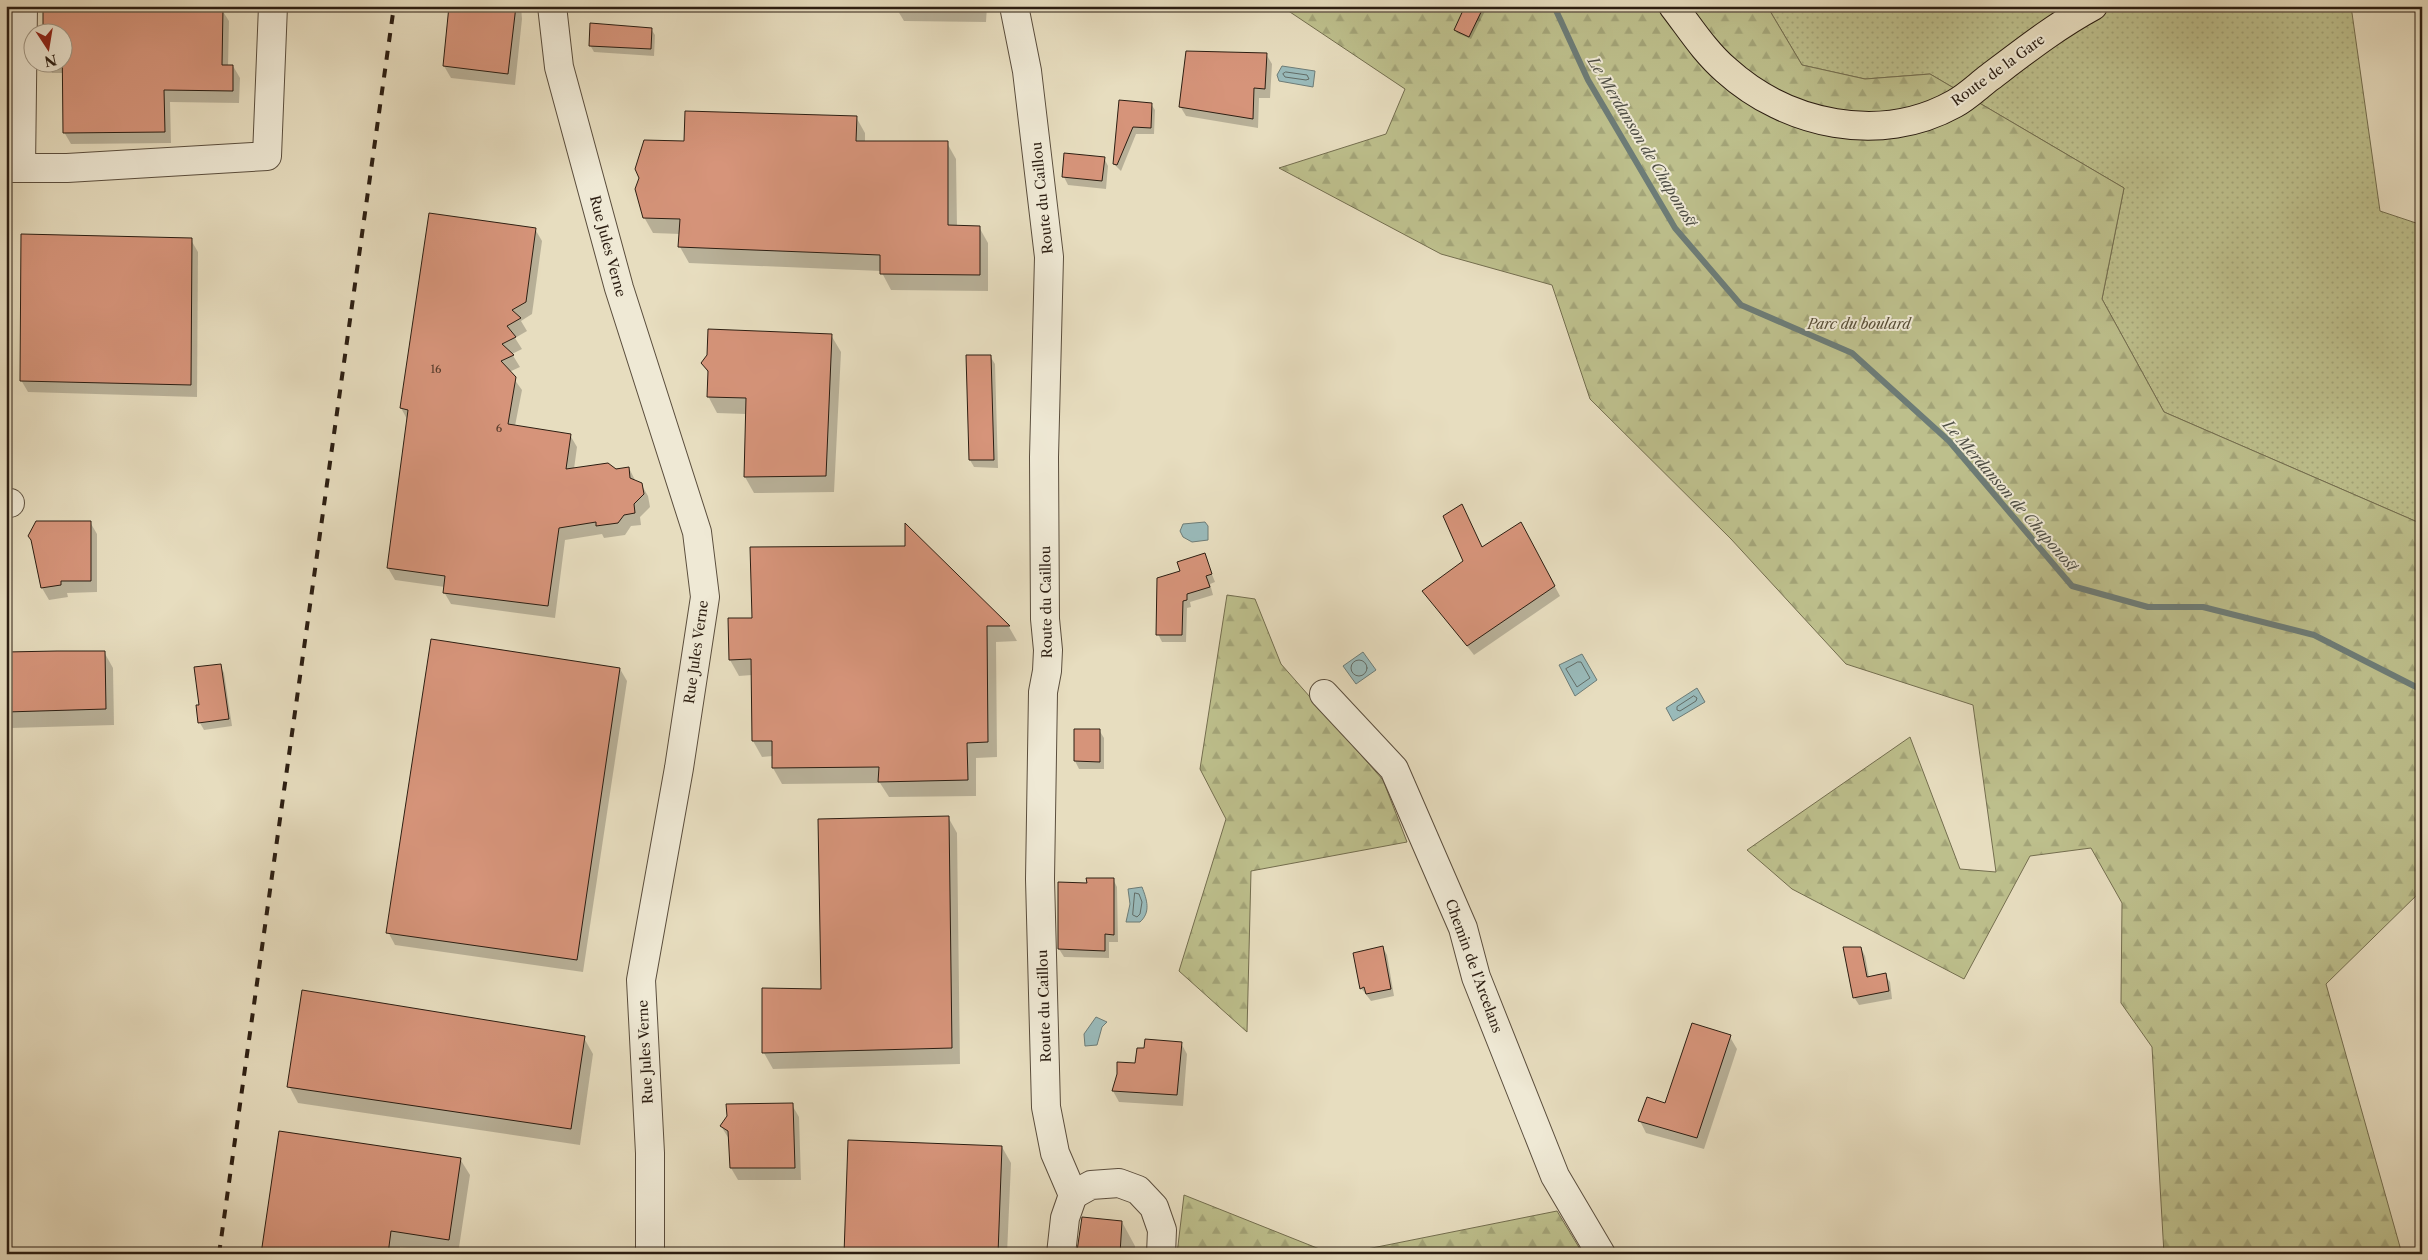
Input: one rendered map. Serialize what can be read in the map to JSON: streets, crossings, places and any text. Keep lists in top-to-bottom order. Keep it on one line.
{"streets":{"main road":["Route de la Gare"],"street":["Route du Caillou","Rue Jules Verne","Chemin de l'Arcelans"]},"water":["Le Merdanson de Chaponost"],"parks":["Parc du boulard"],"house_numbers":["16","6"],"north":"bottom"}
